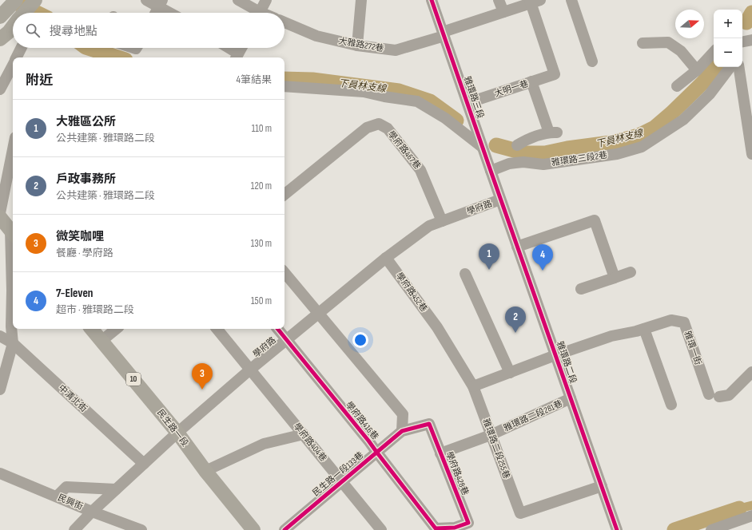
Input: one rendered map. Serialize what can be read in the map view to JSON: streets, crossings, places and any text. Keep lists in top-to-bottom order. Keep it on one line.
{"streets":{"main road":["10","民生路一段"],"street":["大雅路272巷","大明一巷","雅環路三段","學府路467巷","雅環路三段2巷","學府路","學府路452巷","雅環一街","雅環路二段","中清北街","雅環路二段281巷","學府路416巷","學府路404巷","雅環路二段255巷","學府路428巷","民生路一段133巷","民興街"]},"crossings":[["大雅路272巷","大明一巷"],["大雅路272巷","雅環路三段"],["大明一巷","雅環路三段"],["雅環路三段","雅環路三段2巷"],["雅環路三段","學府路"],["雅環路三段","雅環路二段"],["學府路467巷","學府路"],["學府路","學府路452巷"],["學府路","雅環路二段"],["學府路","中清北街"],["學府路","學府路416巷"],["學府路","民生路一段"],["學府路","學府路404巷"],["學府路","民興街"],["學府路452巷","雅環路二段255巷"],["雅環一街","雅環路二段"],["雅環路二段","雅環路二段281巷"],["雅環路二段","雅環路二段255巷"],["雅環路二段281巷","雅環路二段255巷"],["雅環路二段281巷","學府路428巷"],["學府路416巷","學府路428巷"],["學府路416巷","民生路一段133巷"],["學府路404巷","民生路一段133巷"],["學府路428巷","民生路一段133巷"]],"water":["下員林支線"],"north":"right","page":{"map_buttons":["+","−"],"search":"搜尋地點","heading":["附近","4筆結果"],"list":[{"mark":"1","name":"大雅區公所","note":"公共建築 · 雅環路二段","value":"110 m"},{"mark":"2","name":"戶政事務所","note":"公共建築 · 雅環路二段","value":"120 m"},{"mark":"3","name":"微笑咖哩","note":"餐廳 · 學府路","value":"130 m"},{"mark":"4","name":"7-Eleven","note":"超市 · 雅環路二段","value":"150 m"}],"pins":["1","4","2","3"]}}
